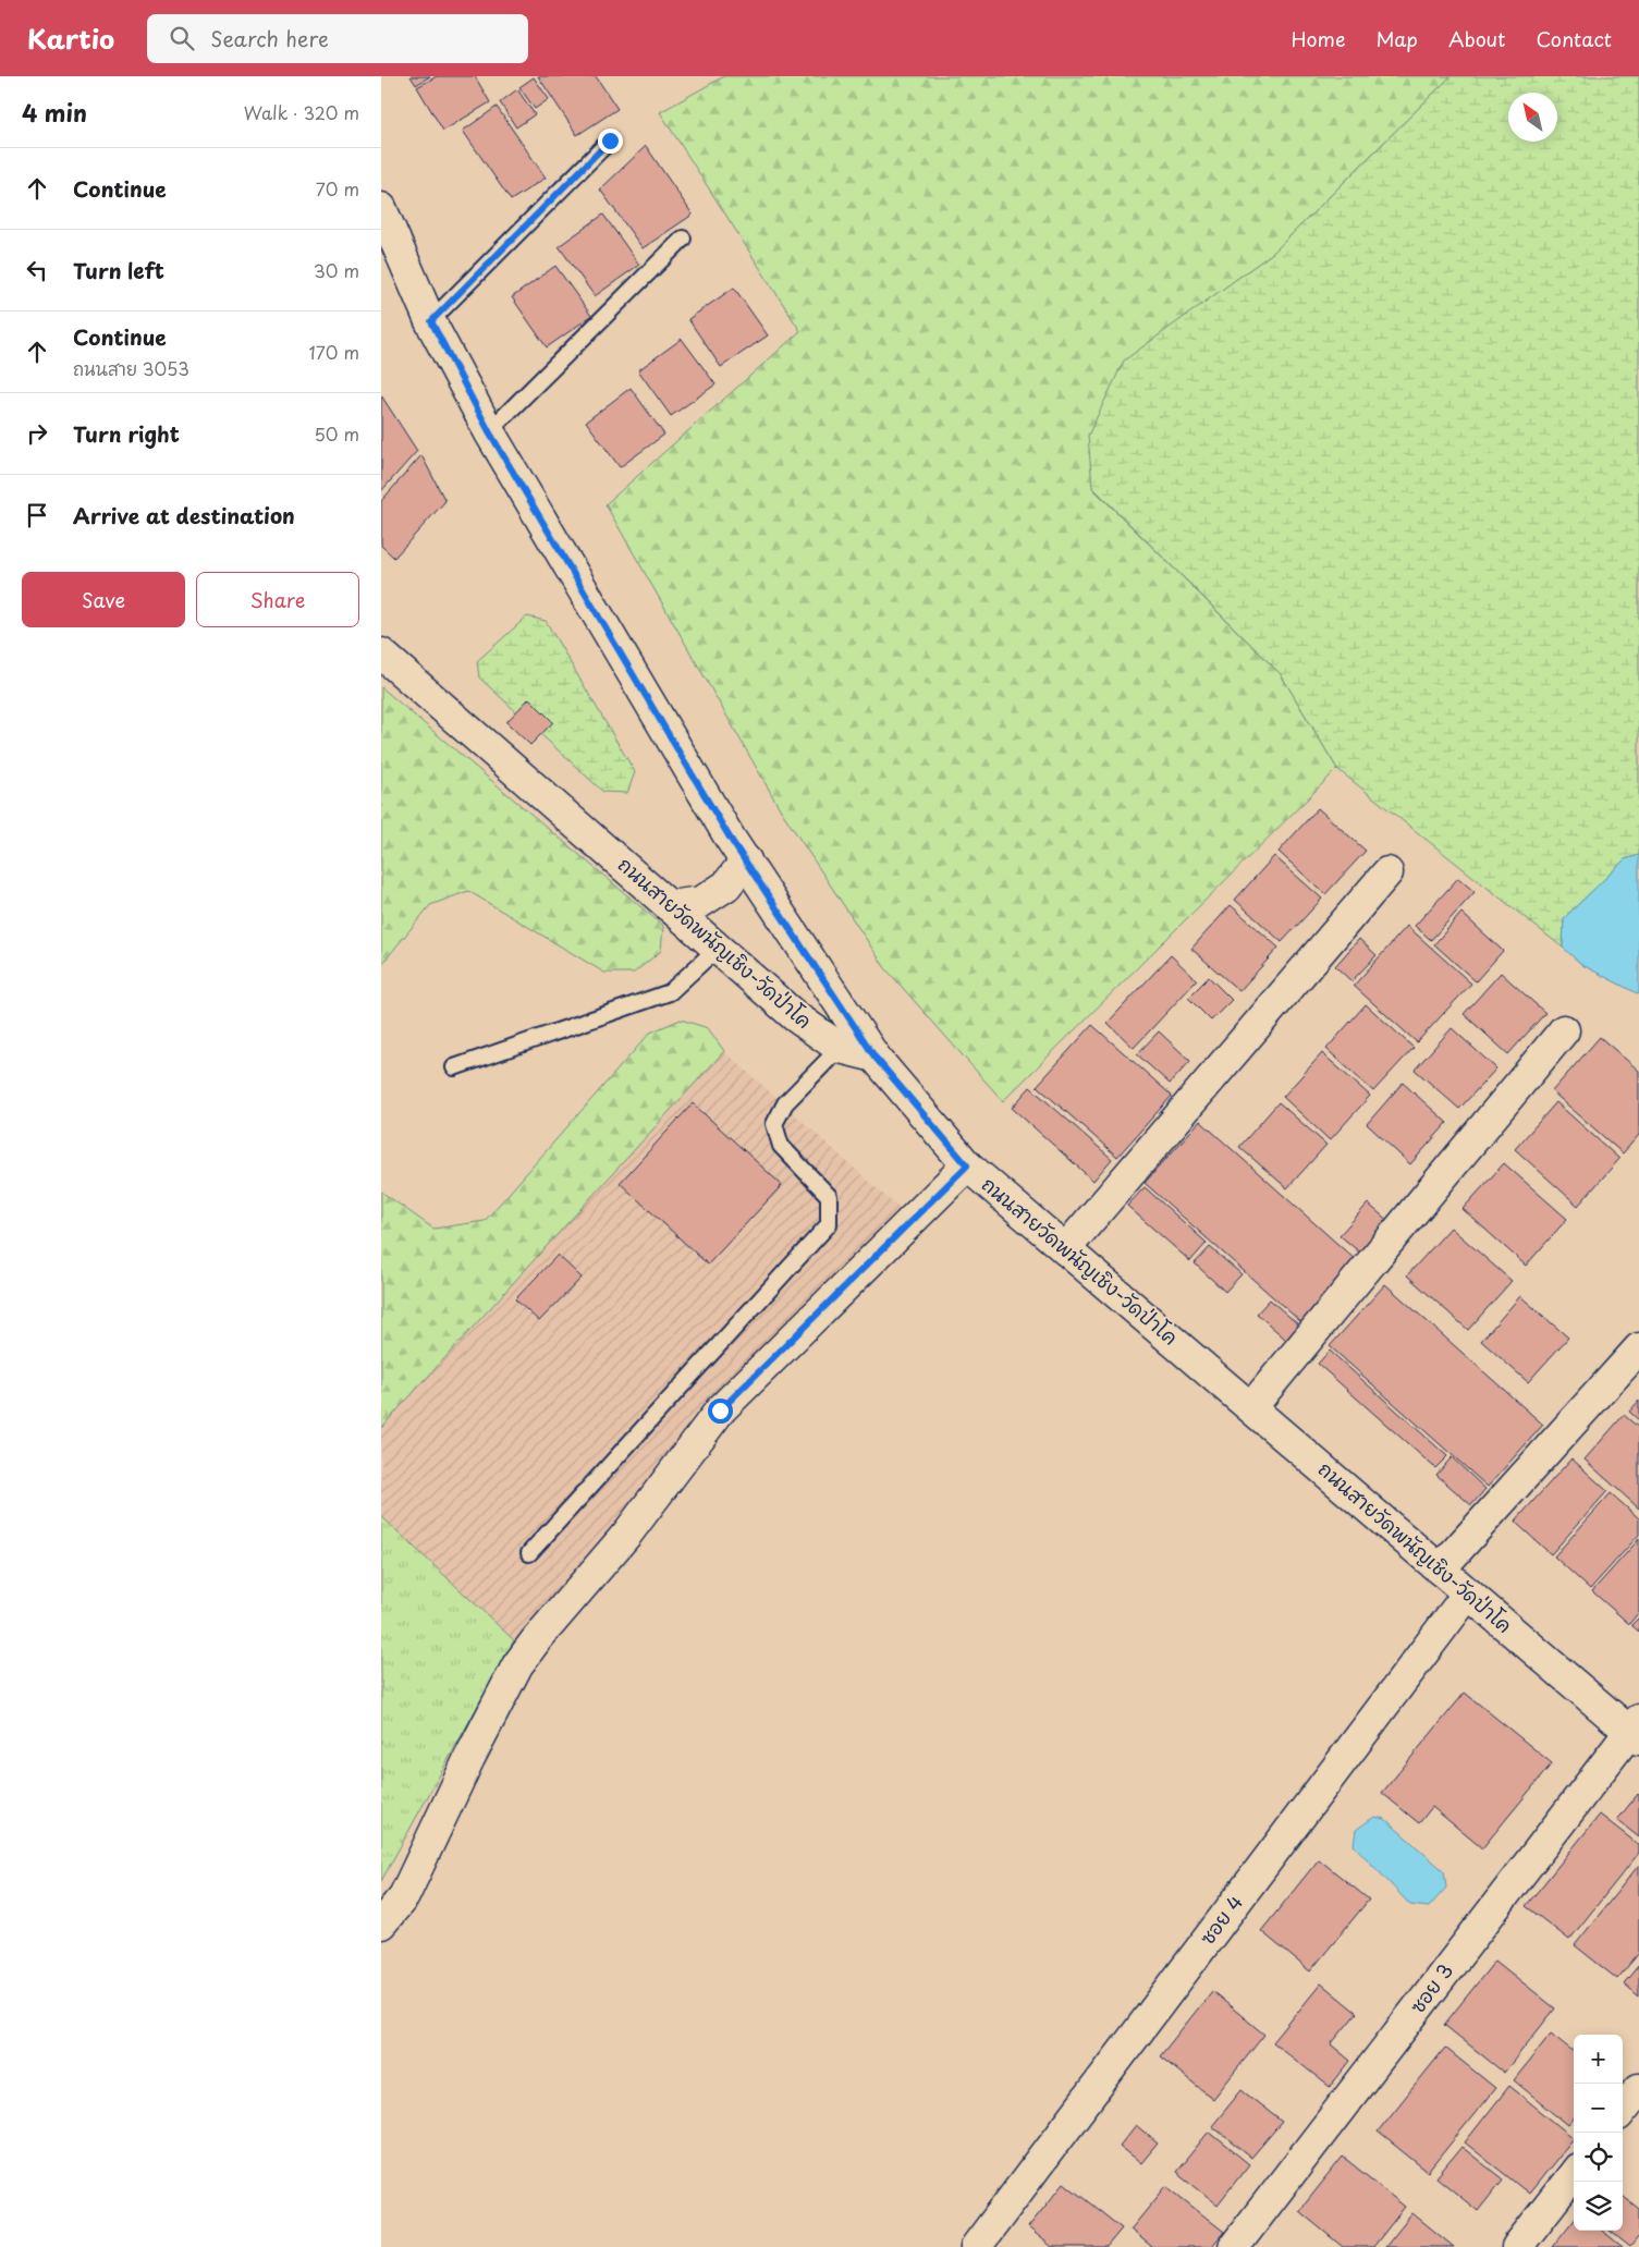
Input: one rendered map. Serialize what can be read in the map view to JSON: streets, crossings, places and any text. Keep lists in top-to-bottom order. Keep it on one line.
{"streets":{"street":["ถนนสายวัดพนัญเชิง-วัดป่าโค","ซอย 4","ซอย 3"]},"crossings":[["ถนนสายวัดพนัญเชิง-วัดป่าโค","ซอย 4"],["ถนนสายวัดพนัญเชิง-วัดป่าโค","ซอย 3"]],"north":"top left","page":{"header":"Kartio","search":"Search here","nav":["Home","Map","About","Contact"],"heading":["4 min","Walk · 320 m"],"list":[["Continue","70 m"],["Turn left","30 m"],["Continue","ถนนสาย 3053","170 m"],["Turn right","50 m"],"Arrive at destination"],"buttons":["Save","Share"],"map_buttons":["+","−"]}}
